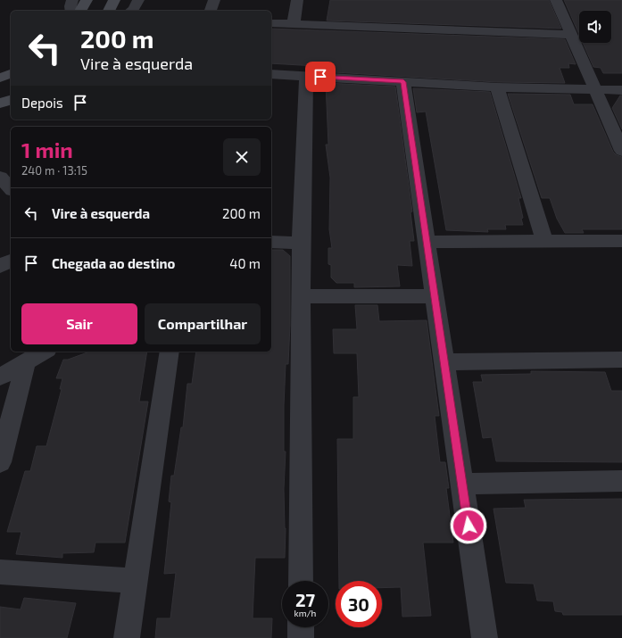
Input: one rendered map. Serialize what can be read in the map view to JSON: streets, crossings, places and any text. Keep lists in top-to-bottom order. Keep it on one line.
{"page":{"turn":["200 m","Vire à esquerda"],"then":"Depois","heading":["1 min","240 m · 13:15"],"list":[{"name":"Vire à esquerda","value":"200 m"},{"name":"Chegada ao destino","value":"40 m"}],"buttons":["Sair","Compartilhar"],"speed":"27 km/h","limit":"30"}}
